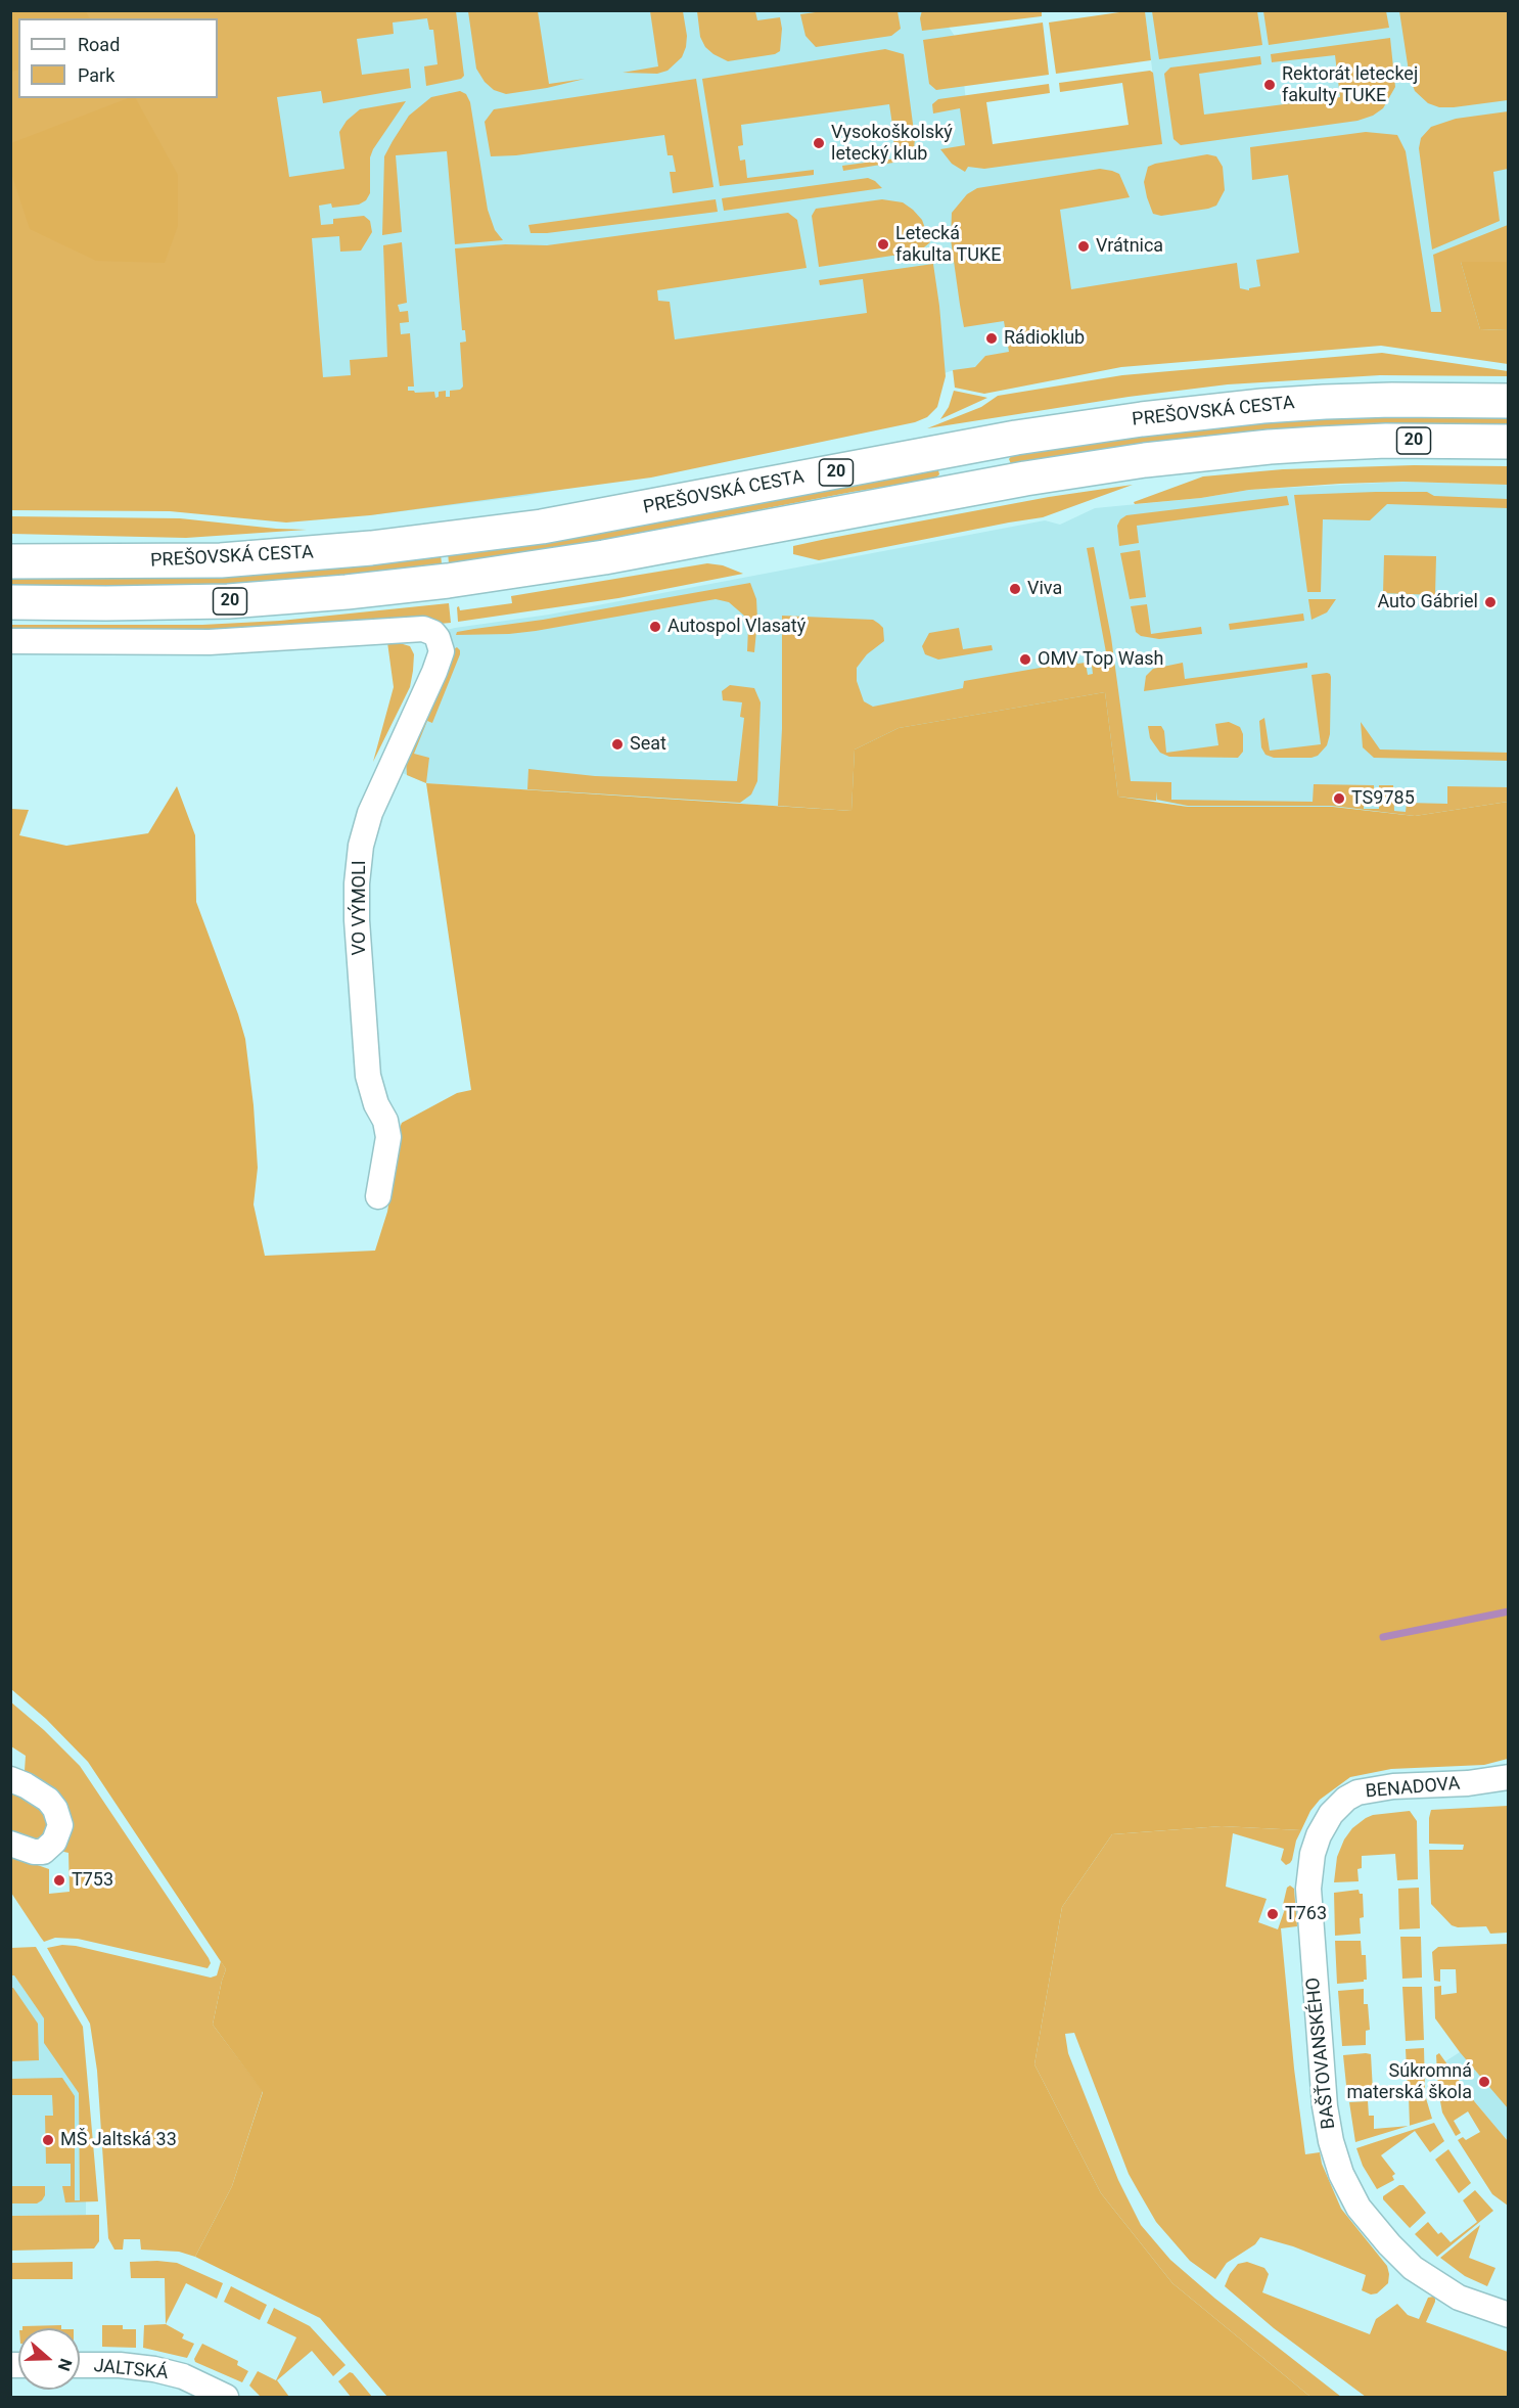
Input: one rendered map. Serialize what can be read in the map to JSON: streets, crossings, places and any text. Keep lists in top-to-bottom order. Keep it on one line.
{"streets":{"highway":["PREŠOVSKÁ CESTA","20"],"street":["VO VÝMOLI","BENADOVA","BAŠŤOVANSKÉHO","JALTSKÁ"]},"crossings":[["BENADOVA","BAŠŤOVANSKÉHO"]],"places":["Rektorát leteckej fakulty TUKE","Vysokoškolský letecký klub","Letecká fakulta TUKE","Vrátnica","Rádioklub","Viva","Auto Gábriel","Autospol Vlasatý","OMV Top Wash","Seat","TS9785","T753","T763","Súkromná materská škola","MŠ Jaltská 33"],"legend":["Road","Park"],"north":"right"}
